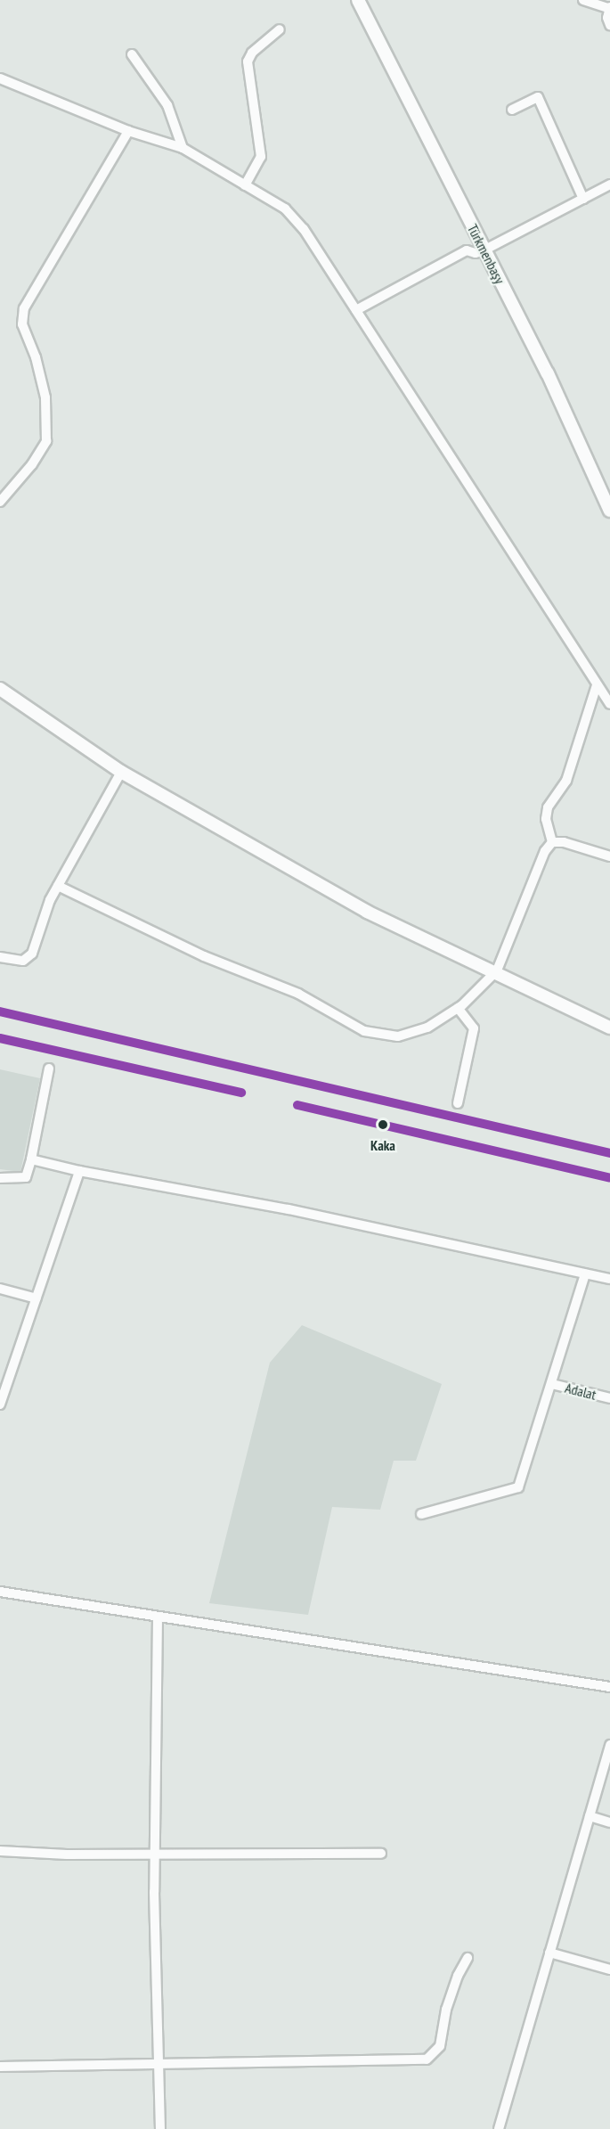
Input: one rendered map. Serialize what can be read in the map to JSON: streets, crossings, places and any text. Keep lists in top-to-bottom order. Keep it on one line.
{"streets":{"street":["Türkmenbaşy","Adalat"]},"places":["Kaka"]}
